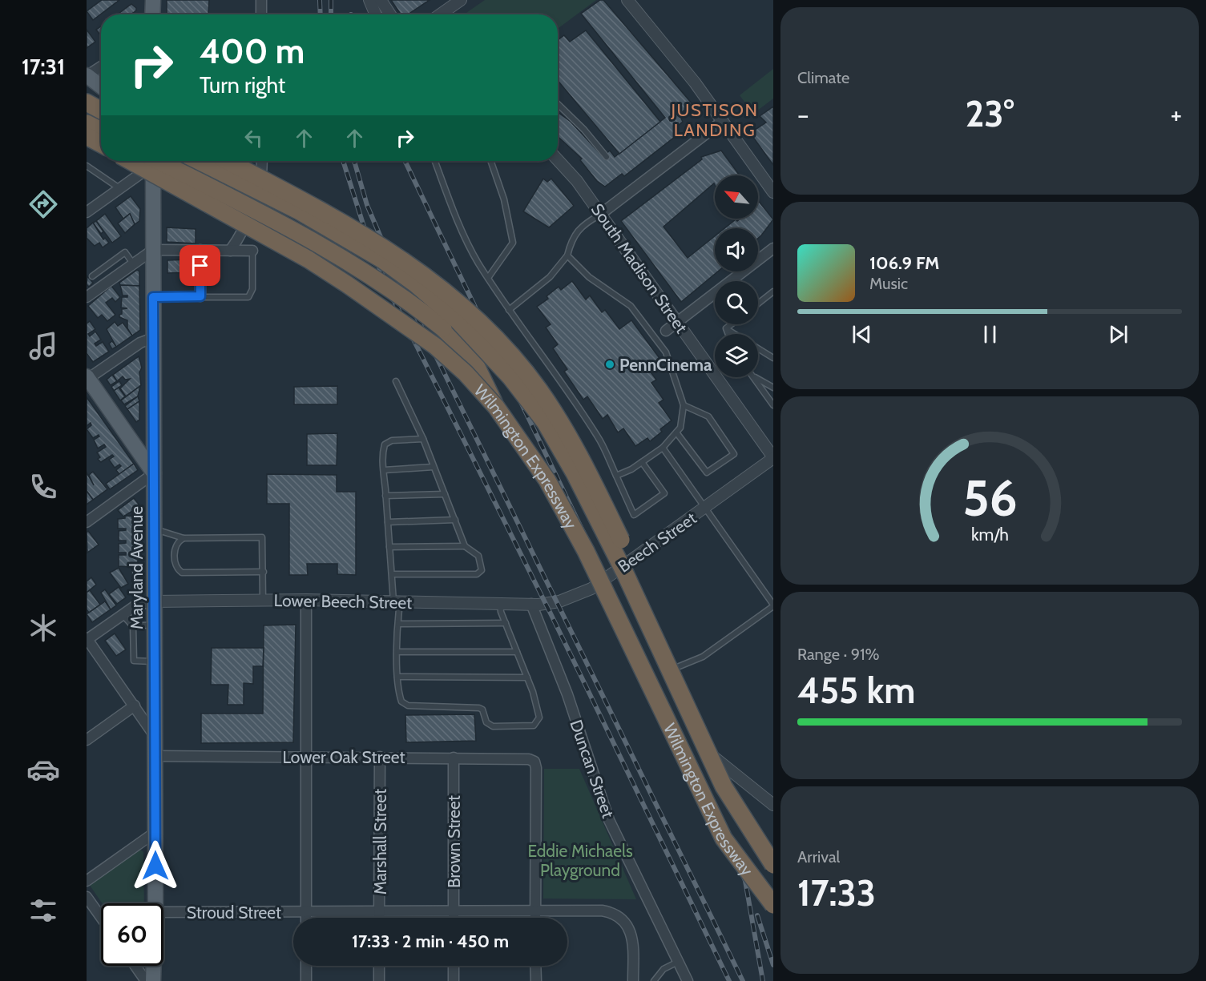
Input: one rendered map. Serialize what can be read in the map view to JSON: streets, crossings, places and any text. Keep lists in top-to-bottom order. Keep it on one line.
{"streets":{"highway":["Wilmington Expressway"],"main road":["Maryland Avenue"],"street":["South Madison Street","Beech Street","Lower Beech Street","Lower Oak Street","Duncan Street","Marshall Street","Brown Street","Stroud Street"]},"crossings":[["South Madison Street","Beech Street"],["Beech Street","Lower Beech Street"],["Beech Street","Duncan Street"],["Maryland Avenue","Lower Beech Street"],["Maryland Avenue","Lower Oak Street"],["Lower Beech Street","Duncan Street"],["Lower Oak Street","Marshall Street"],["Lower Oak Street","Brown Street"],["Lower Oak Street","Stroud Street"],["Marshall Street","Stroud Street"],["Brown Street","Stroud Street"]],"districts":["JUSTISON LANDING"],"parks":["Eddie Michaels Playground"],"places":["PennCinema"],"north":"top left","page":{"tabs":"17:31","tile":["Climate",["Range · 91%","455 km"],["Arrival","17:33"]],"turn":["400 m","Turn right"],"heat":["−","23°","+"],"song":["106.9 FM","Music"],"limit":"60","trip":"17:33 · 2 min · 450 m","gauge":["56","km/h"]}}
